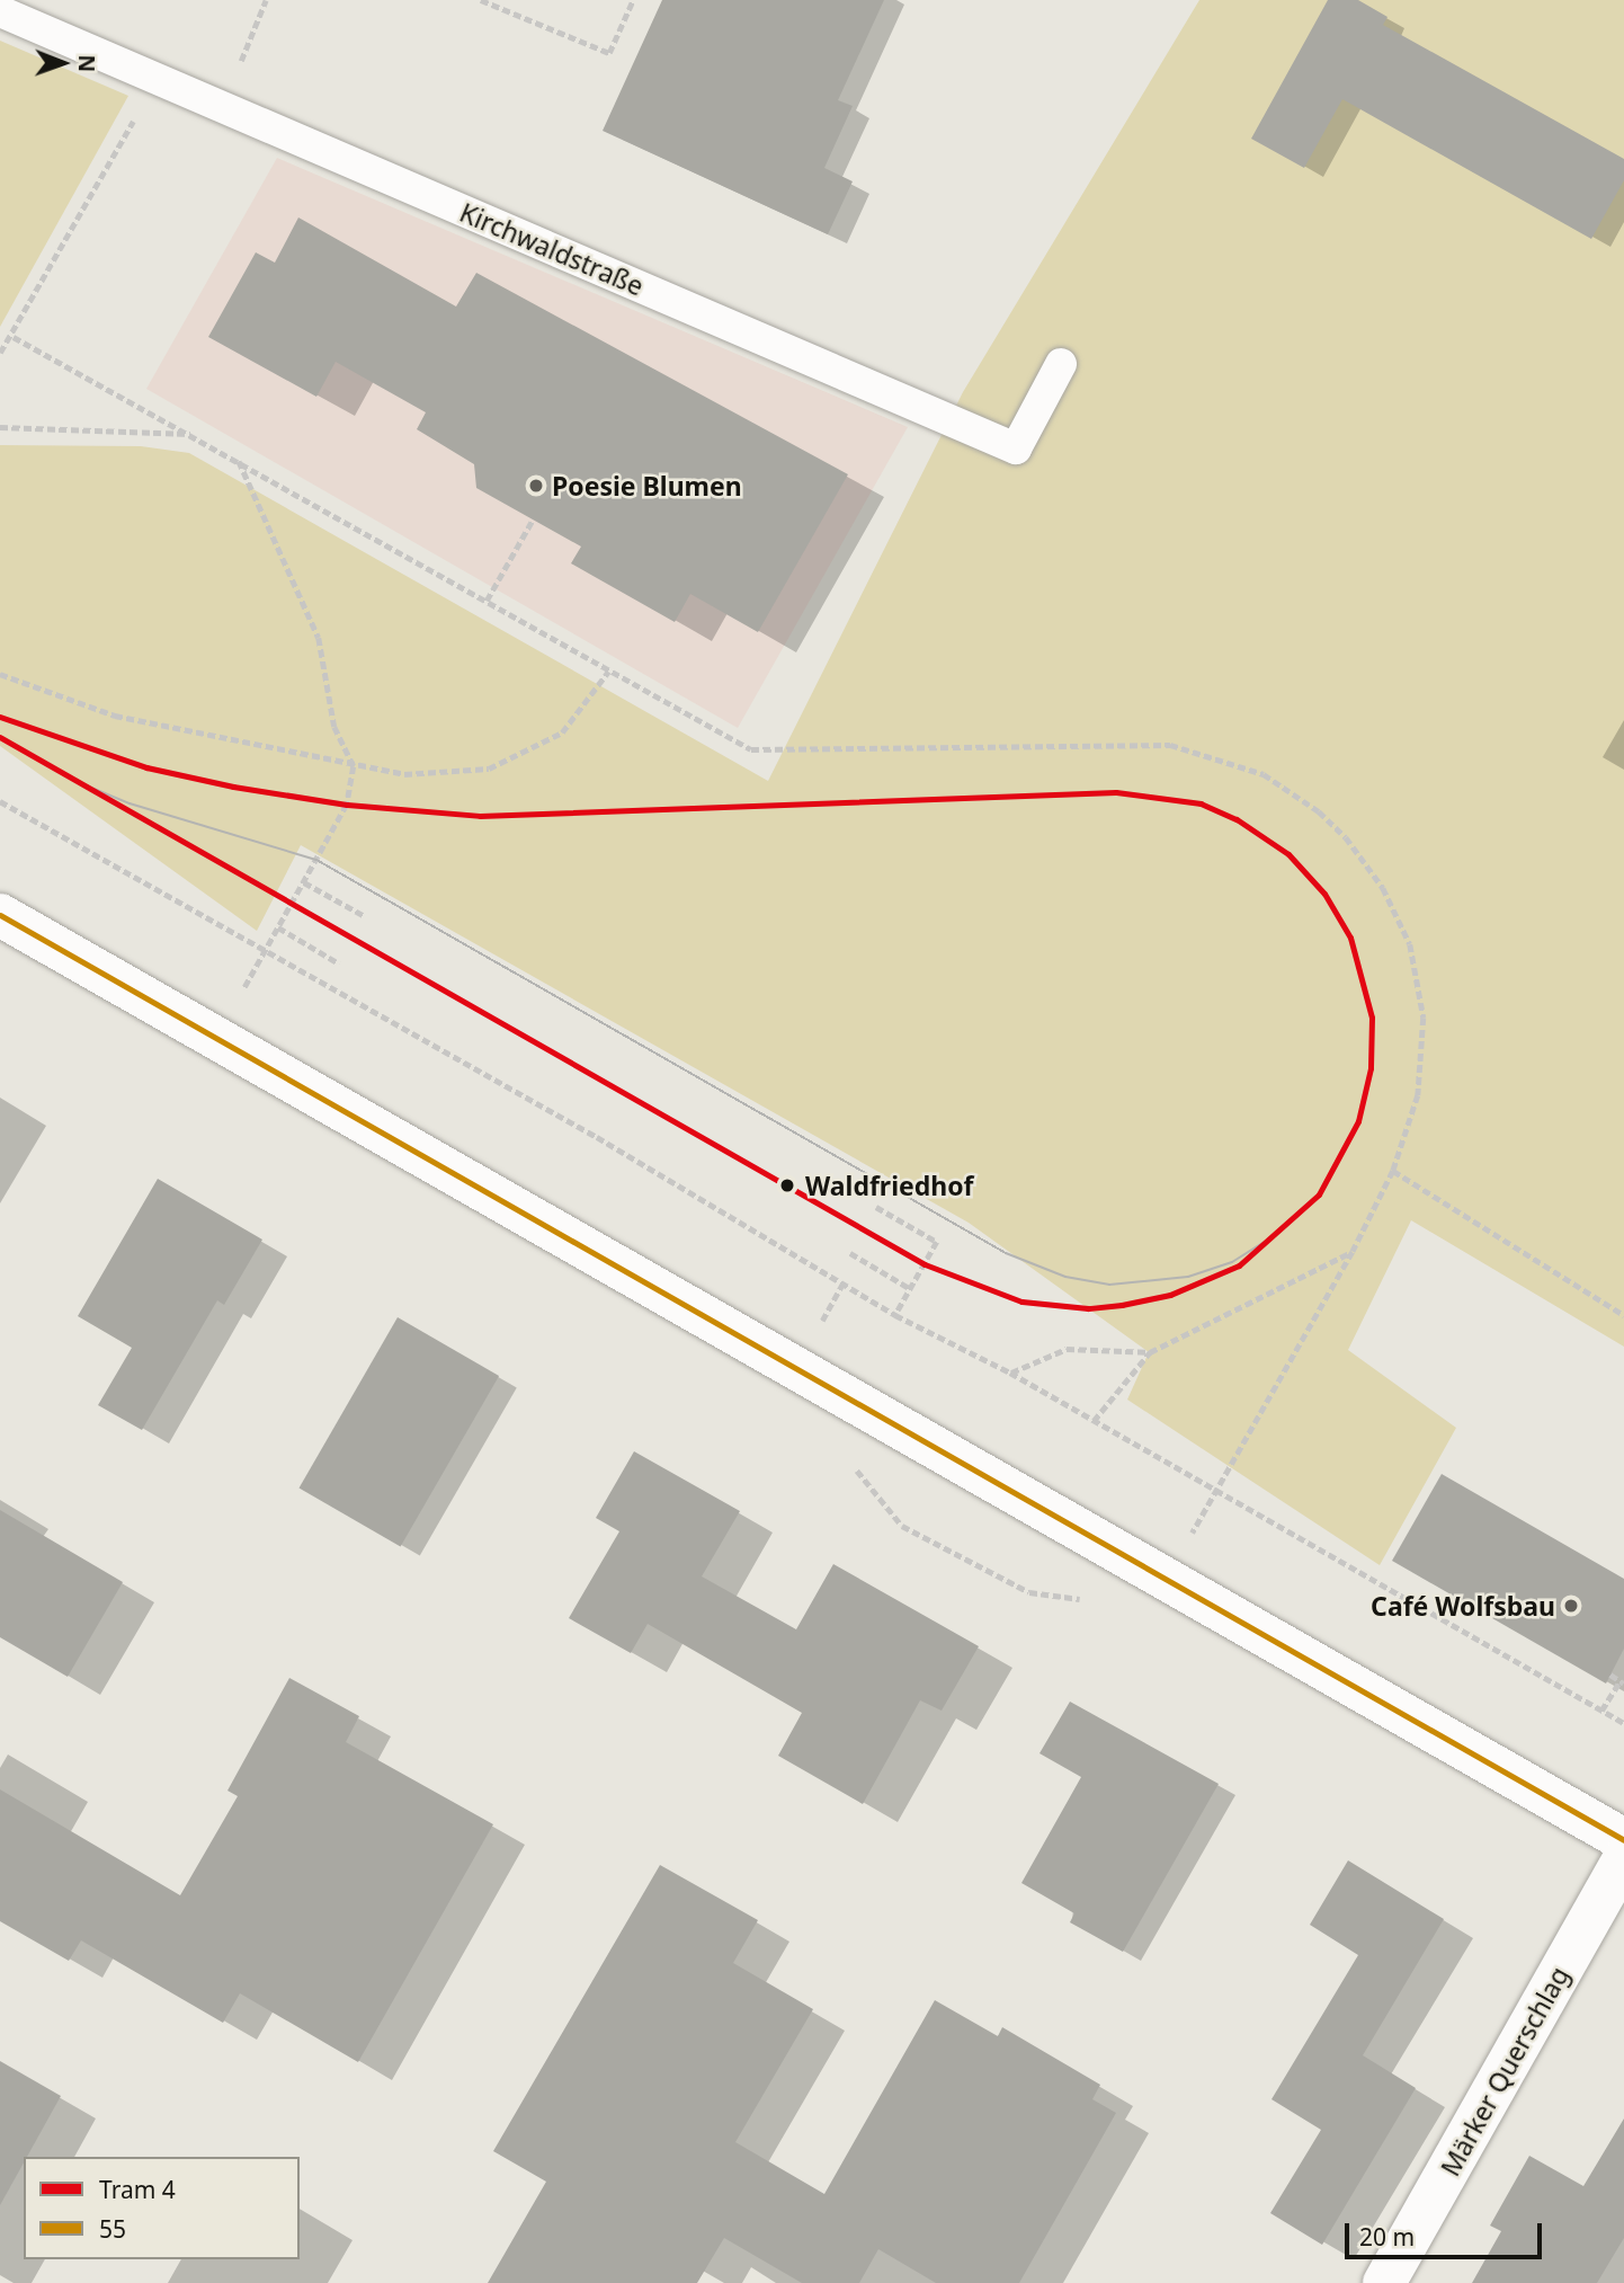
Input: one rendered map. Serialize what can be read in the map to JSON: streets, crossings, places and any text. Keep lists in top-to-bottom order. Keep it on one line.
{"streets":{"street":["Märker Querschlag"],"lane":["Kirchwaldstraße"]},"places":["Poesie Blumen","Waldfriedhof","Café Wolfsbau"],"lines":["tram line 4","transit line 55"],"legend":["Tram 4","55"],"scale_bar":"20 m","north":"right"}
